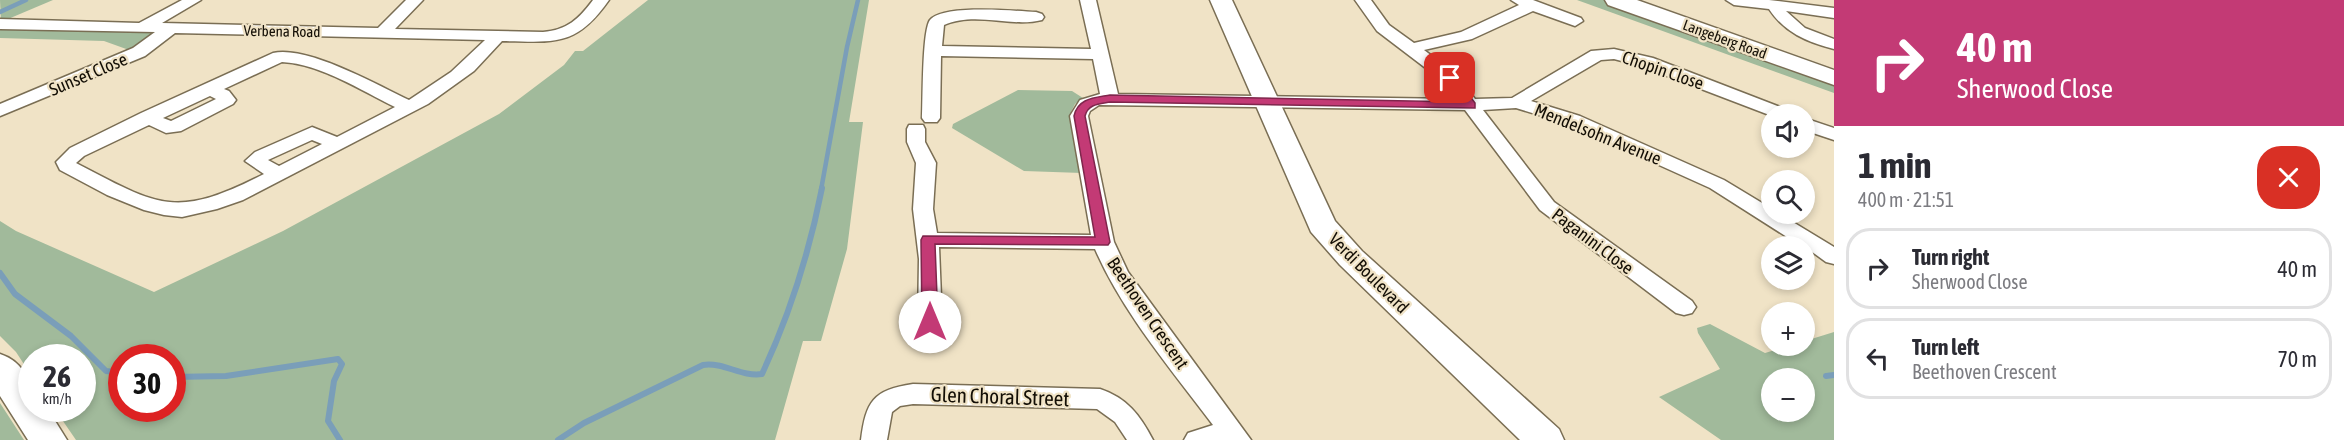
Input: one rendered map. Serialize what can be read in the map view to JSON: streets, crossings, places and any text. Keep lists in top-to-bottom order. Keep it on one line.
{"streets":{"street":["Verbena Road","Langeberg Road","Chopin Close","Sunset Close","Mendelsohn Avenue","Paganini Close","Verdi Boulevard","Beethoven Crescent","Glen Choral Street"]},"crossings":[["Verbena Road","Sunset Close"],["Chopin Close","Mendelsohn Avenue"],["Mendelsohn Avenue","Paganini Close"],["Mendelsohn Avenue","Verdi Boulevard"],["Mendelsohn Avenue","Beethoven Crescent"],["Verdi Boulevard","Beethoven Crescent"]],"page":{"turn":["40 m","Sherwood Close"],"map_buttons":["+","−"],"heading":["1 min","400 m · 21:51"],"list":[{"name":"Turn right","note":"Sherwood Close","value":"40 m"},{"name":"Turn left","note":"Beethoven Crescent","value":"70 m"}],"speed":"26 km/h","limit":"30"}}
